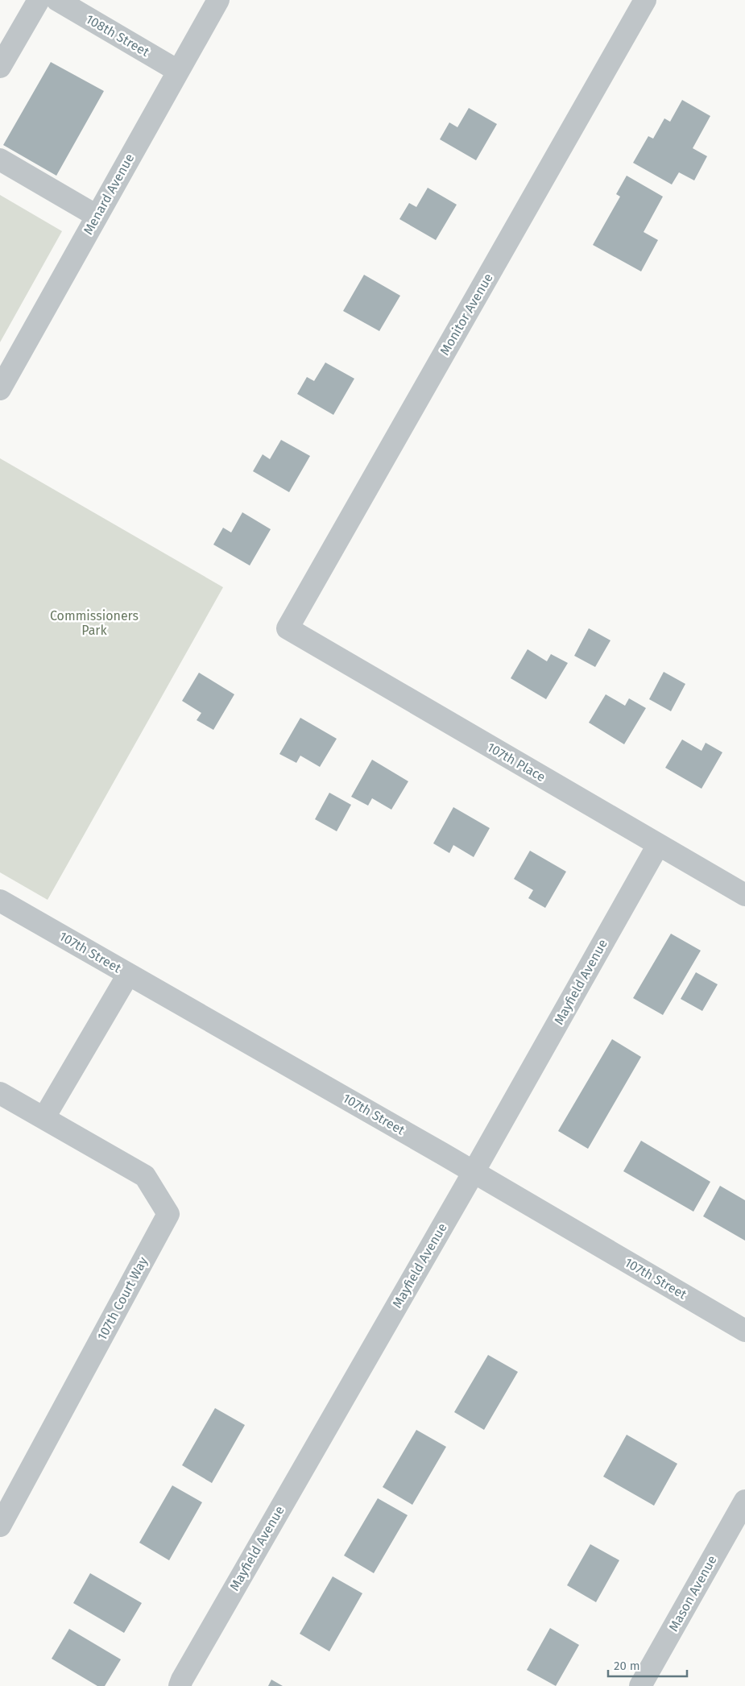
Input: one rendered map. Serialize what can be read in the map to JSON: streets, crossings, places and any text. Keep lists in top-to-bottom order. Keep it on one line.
{"streets":{"street":["108th Street","Menard Avenue","Monitor Avenue","107th Place","107th Street","Mayfield Avenue","107th Court Way","Mason Avenue"]},"crossings":[["108th Street","Menard Avenue"],["Monitor Avenue","107th Place"],["107th Place","Mayfield Avenue"],["107th Street","Mayfield Avenue"]],"parks":["Commissioners Park"],"scale_bar":"20 m"}
